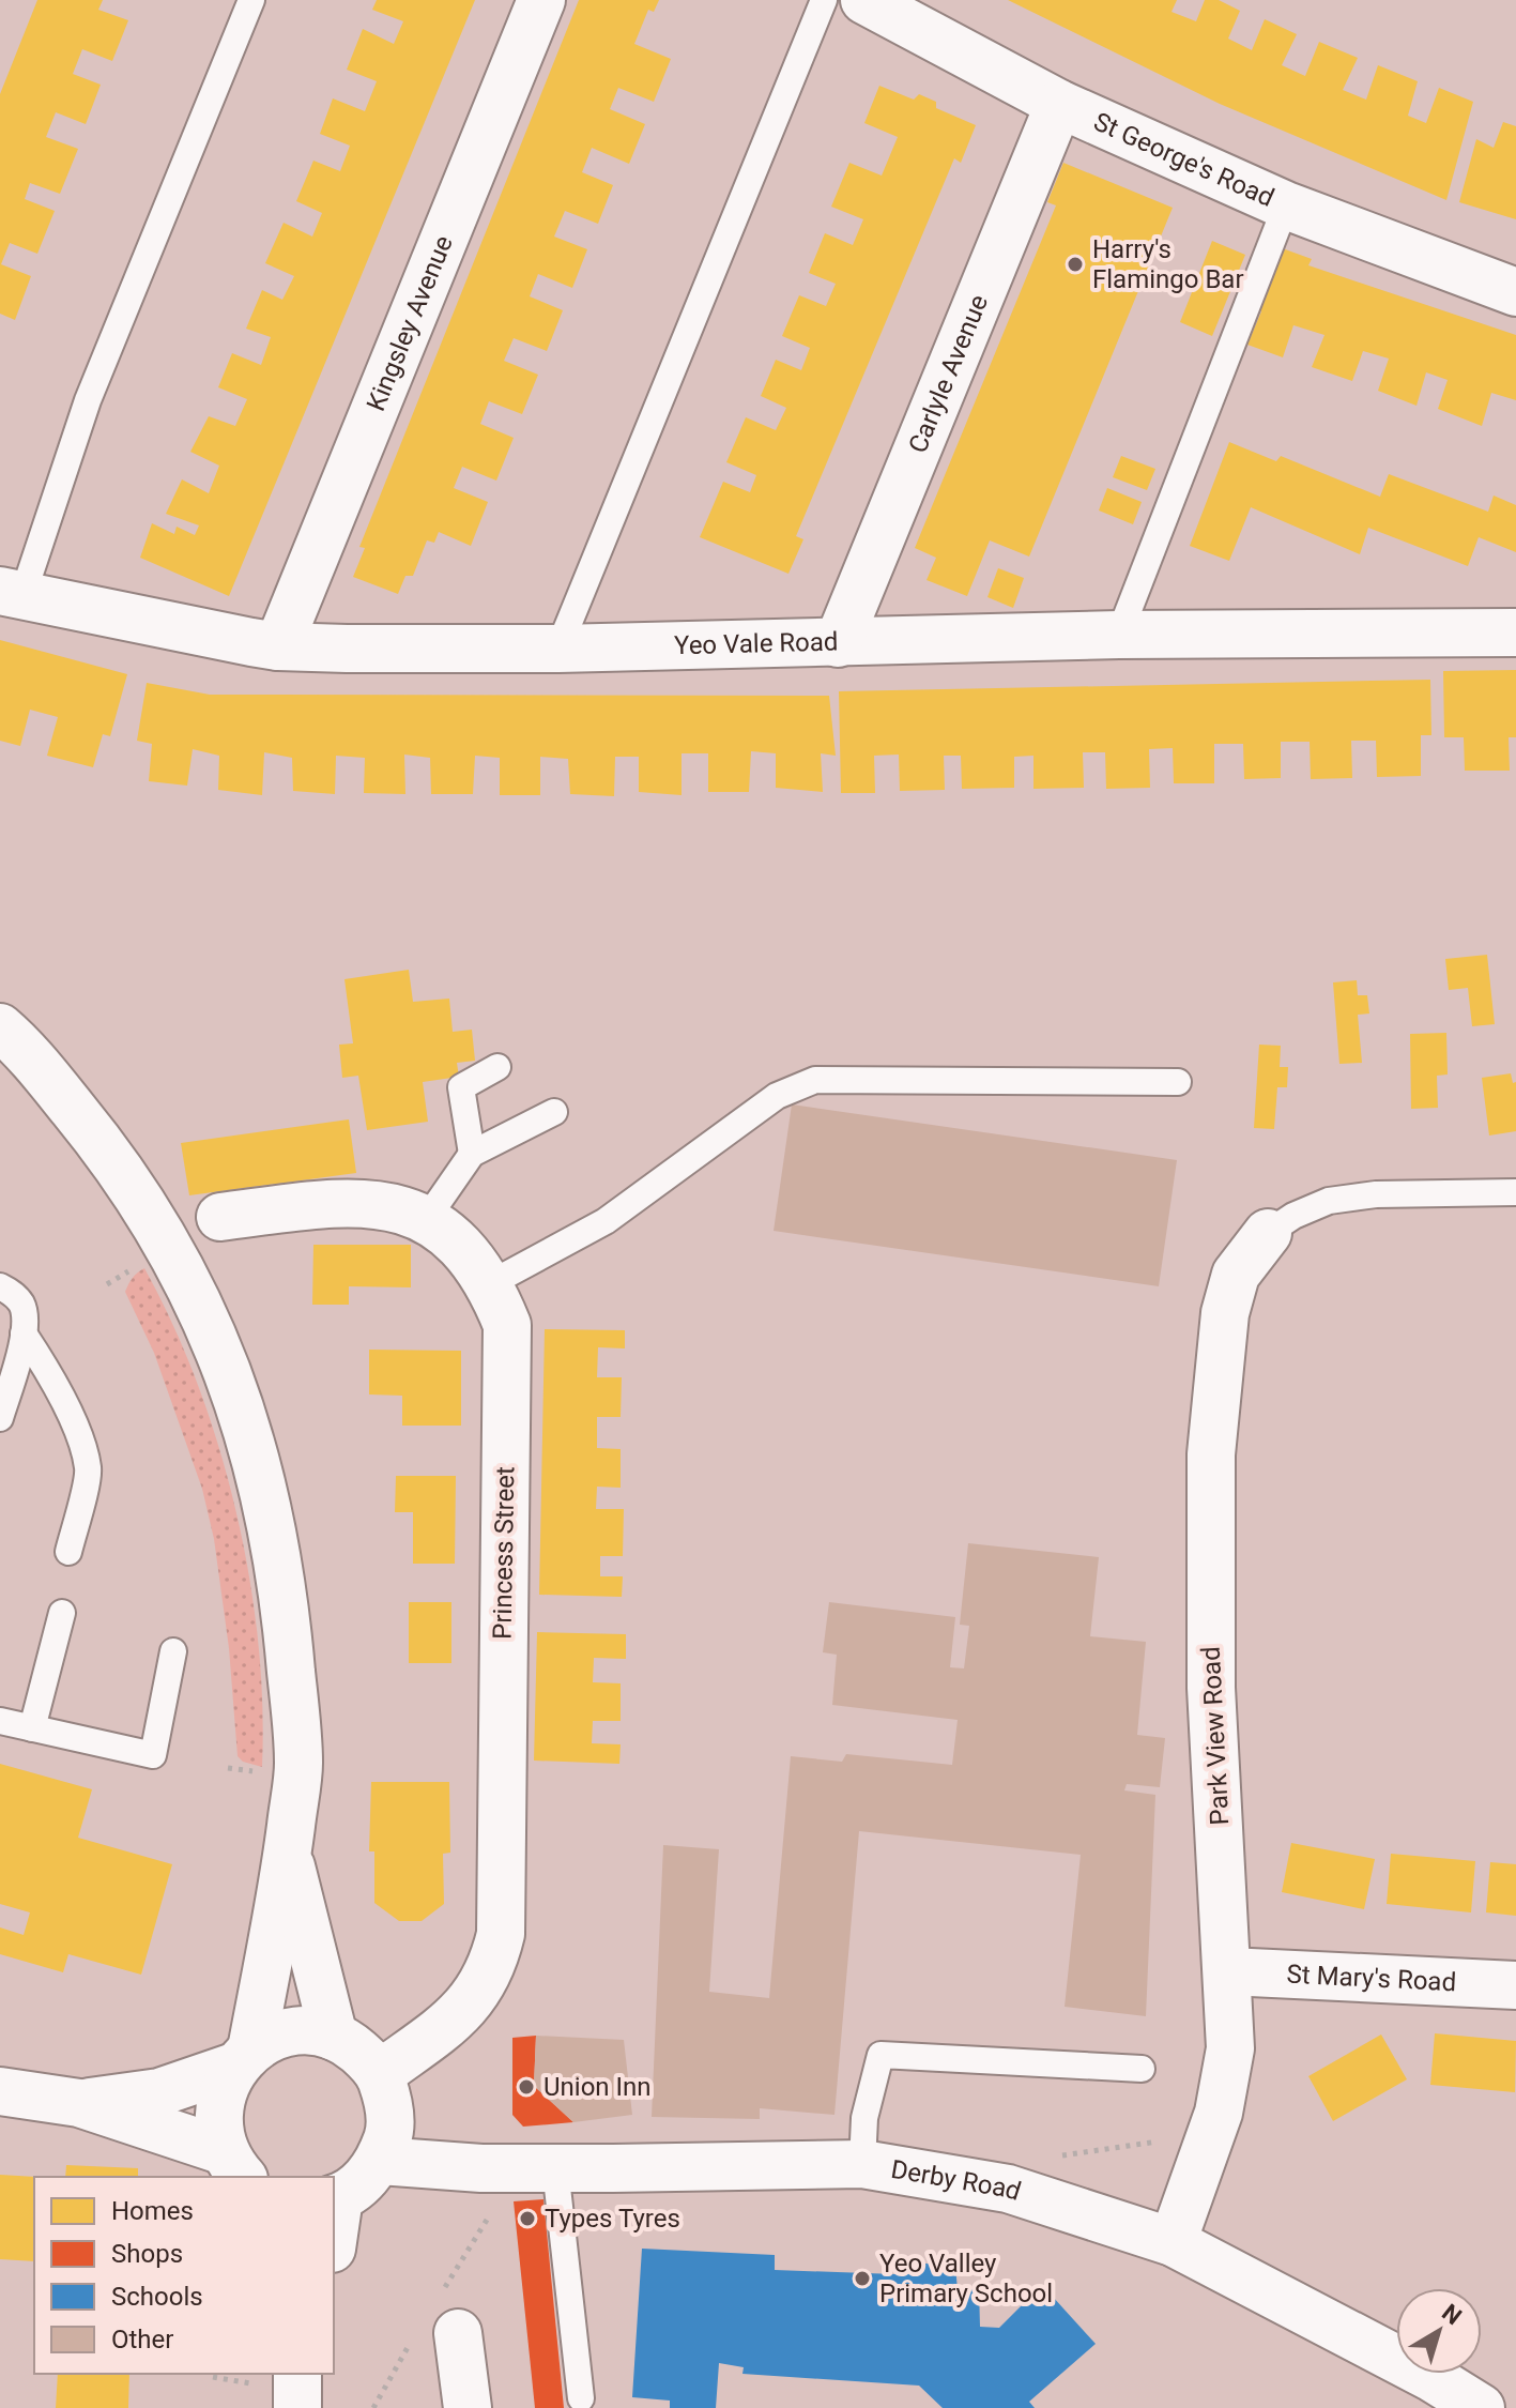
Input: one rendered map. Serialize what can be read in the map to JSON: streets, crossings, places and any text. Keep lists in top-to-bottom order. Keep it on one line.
{"streets":{"street":["St George's Road","Kingsley Avenue","Carlyle Avenue","Yeo Vale Road","Princess Street","Park View Road","St Mary's Road","Derby Road"]},"crossings":[["St George's Road","Carlyle Avenue"],["Kingsley Avenue","Yeo Vale Road"],["Carlyle Avenue","Yeo Vale Road"],["Park View Road","St Mary's Road"],["Park View Road","Derby Road"]],"places":["Harry's Flamingo Bar","Union Inn","Types Tyres","Yeo Valley Primary School"],"legend":["Homes","Shops","Schools","Other"],"north":"top right"}
